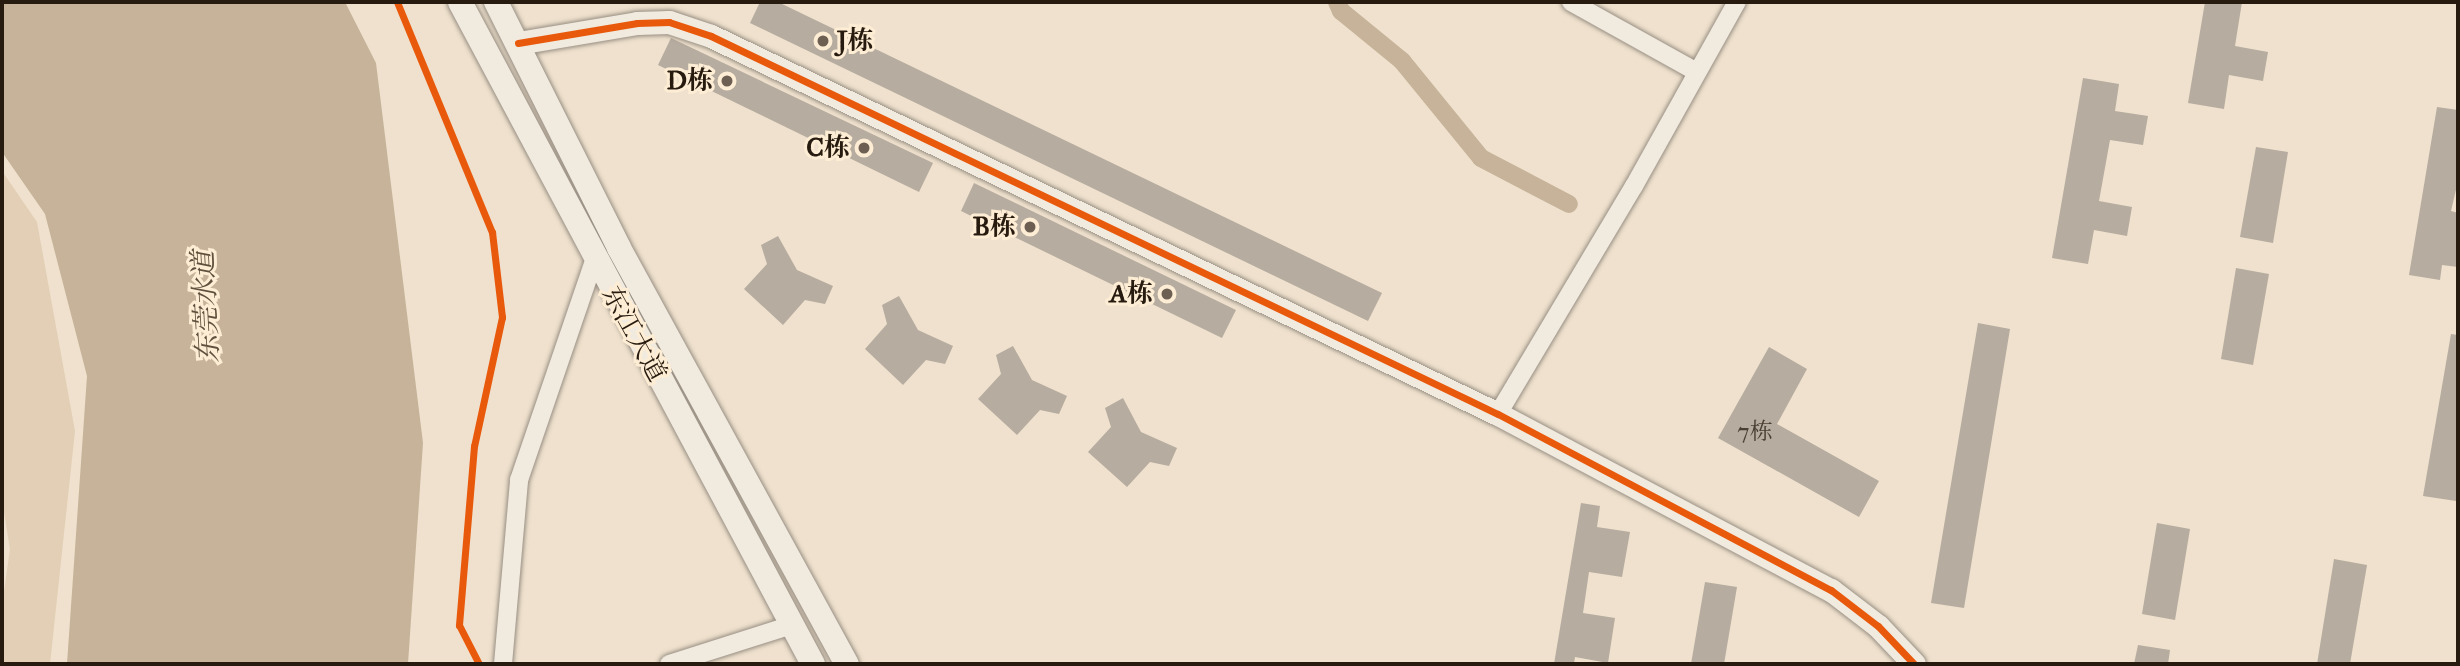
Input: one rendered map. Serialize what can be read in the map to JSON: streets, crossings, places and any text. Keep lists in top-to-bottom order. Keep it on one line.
{"streets":{"main road":["东江大道"]},"water":["东莞水道"],"places":["J栋","D栋","C栋","B栋","A栋"],"house_numbers":["7栋"]}
